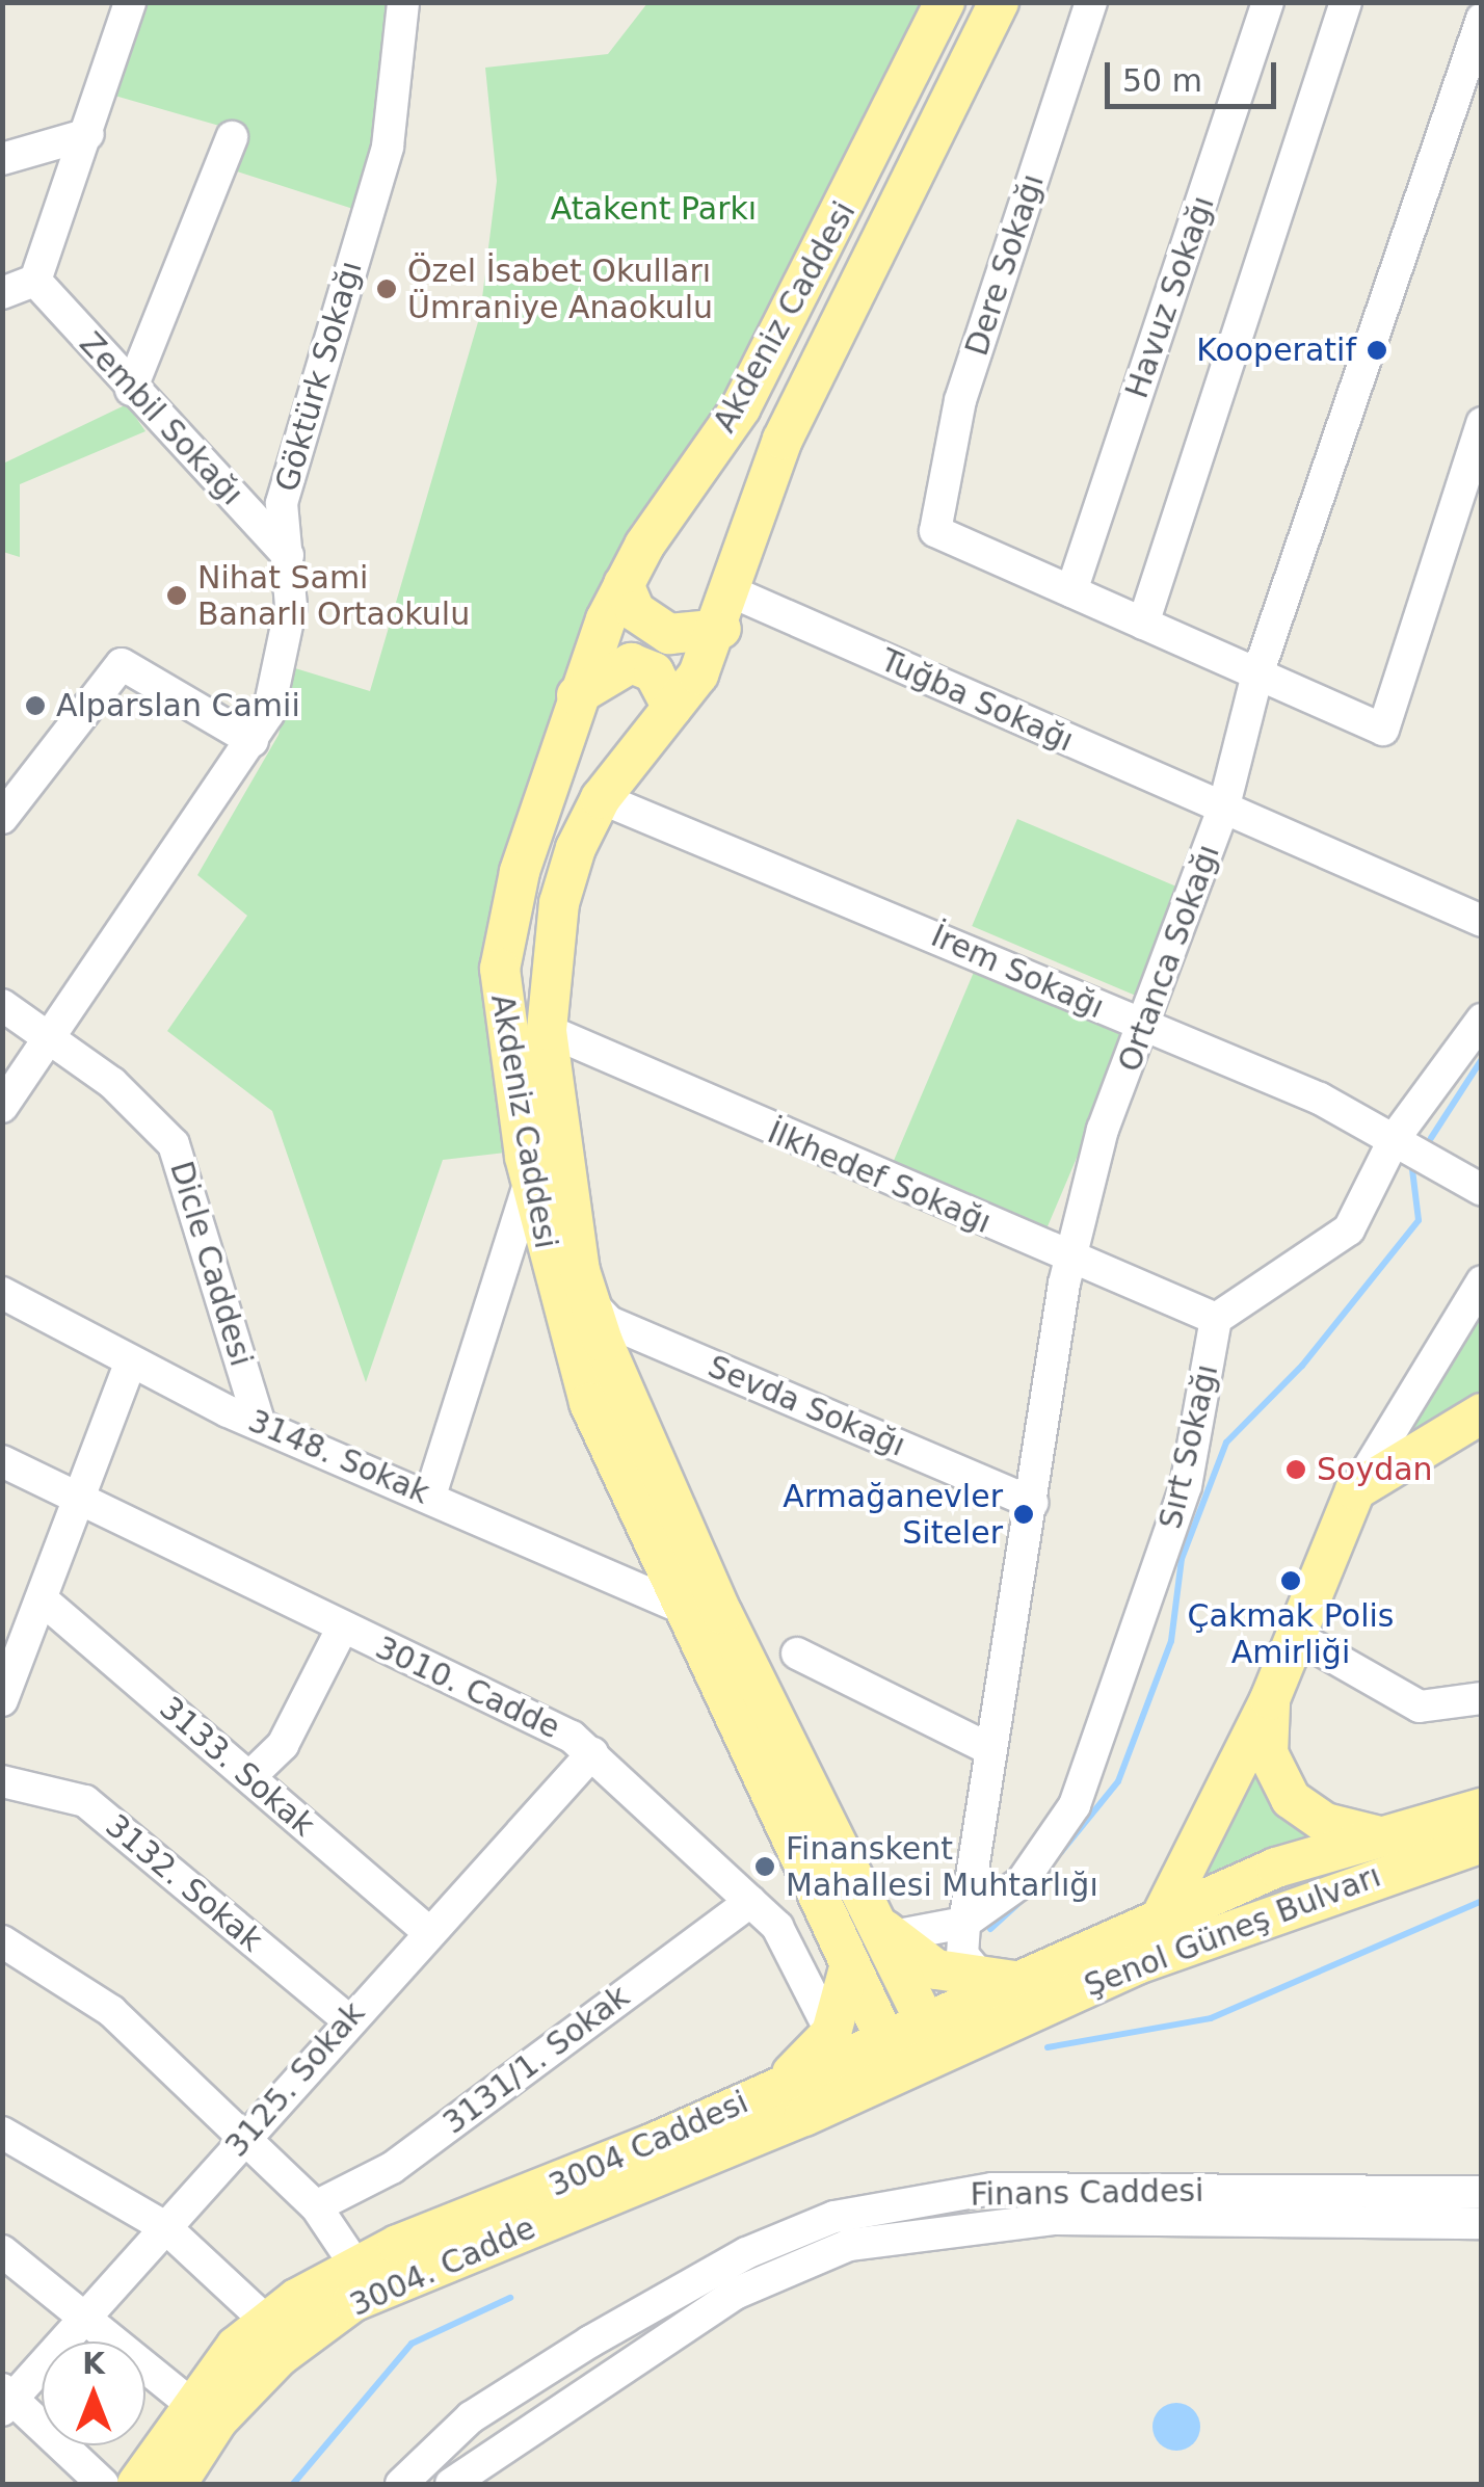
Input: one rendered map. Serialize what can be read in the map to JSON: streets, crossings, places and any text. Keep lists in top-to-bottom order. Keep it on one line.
{"streets":{"main road":["Akdeniz Caddesi","Şenol Güneş Bulvarı","3004 Caddesi","3004. Cadde"],"street":["Dere Sokağı","Havuz Sokağı","Göktürk Sokağı","Zembil Sokağı","Tuğba Sokağı","Ortanca Sokağı","İrem Sokağı","İlkhedef Sokağı","Dicle Caddesi","Sevda Sokağı","Sırt Sokağı","3148. Sokak","3010. Cadde","3133. Sokak","3132. Sokak","3131/1. Sokak","3125. Sokak","Finans Caddesi"]},"crossings":[["Dere Sokağı","Havuz Sokağı"],["Akdeniz Caddesi","Tuğba Sokağı"],["Akdeniz Caddesi","İrem Sokağı"],["Akdeniz Caddesi","İlkhedef Sokağı"],["Akdeniz Caddesi","Sevda Sokağı"],["Akdeniz Caddesi","3148. Sokak"],["Akdeniz Caddesi","3004 Caddesi"],["Akdeniz Caddesi","3004. Cadde"],["Göktürk Sokağı","Zembil Sokağı"],["Göktürk Sokağı","Dicle Caddesi"],["Tuğba Sokağı","Ortanca Sokağı"],["Ortanca Sokağı","İrem Sokağı"],["Ortanca Sokağı","İlkhedef Sokağı"],["Ortanca Sokağı","Sevda Sokağı"],["Ortanca Sokağı","Sırt Sokağı"],["İlkhedef Sokağı","Sırt Sokağı"],["Dicle Caddesi","3148. Sokak"],["3010. Cadde","3131/1. Sokak"],["3010. Cadde","3125. Sokak"],["3133. Sokak","3125. Sokak"],["3132. Sokak","3125. Sokak"],["Şenol Güneş Bulvarı","3004 Caddesi"],["3004 Caddesi","3004. Cadde"]],"parks":["Atakent Parkı"],"places":["Özel İsabet Okulları Ümraniye Anaokulu","Kooperatif","Nihat Sami Banarlı Ortaokulu","Alparslan Camii","Soydan","Armağanevler Siteler","Çakmak Polis Amirliği","Finanskent Mahallesi Muhtarlığı"],"scale_bar":"50 m","north":"top"}
